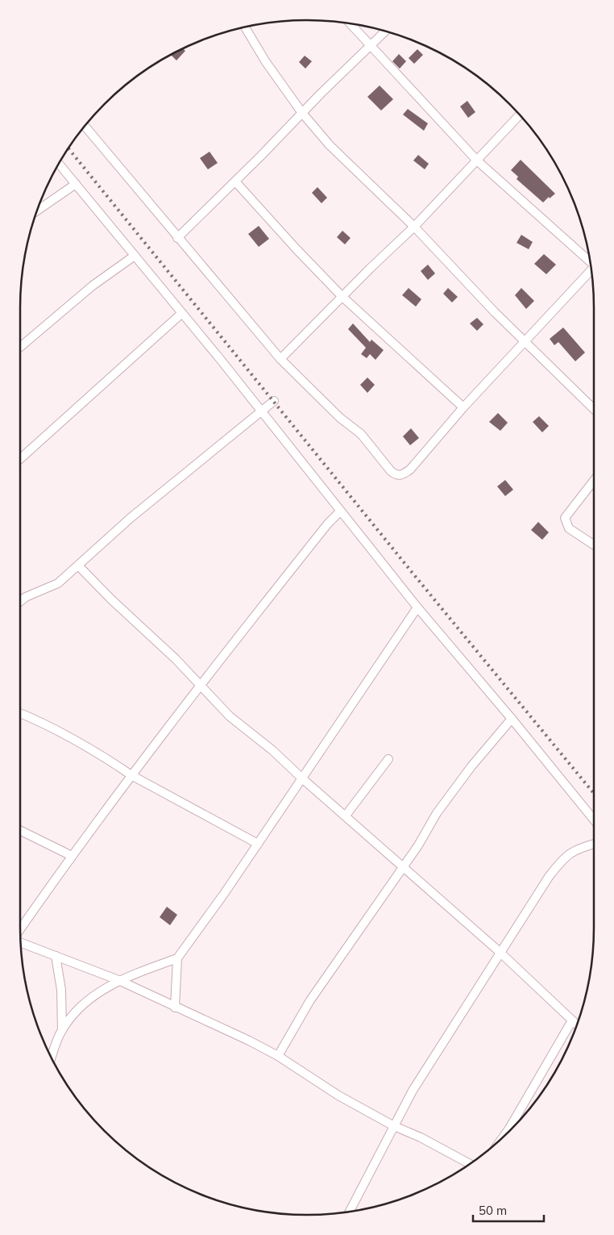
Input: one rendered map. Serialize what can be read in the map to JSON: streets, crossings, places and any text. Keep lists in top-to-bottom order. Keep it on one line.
{"scale_bar":"50 m"}
